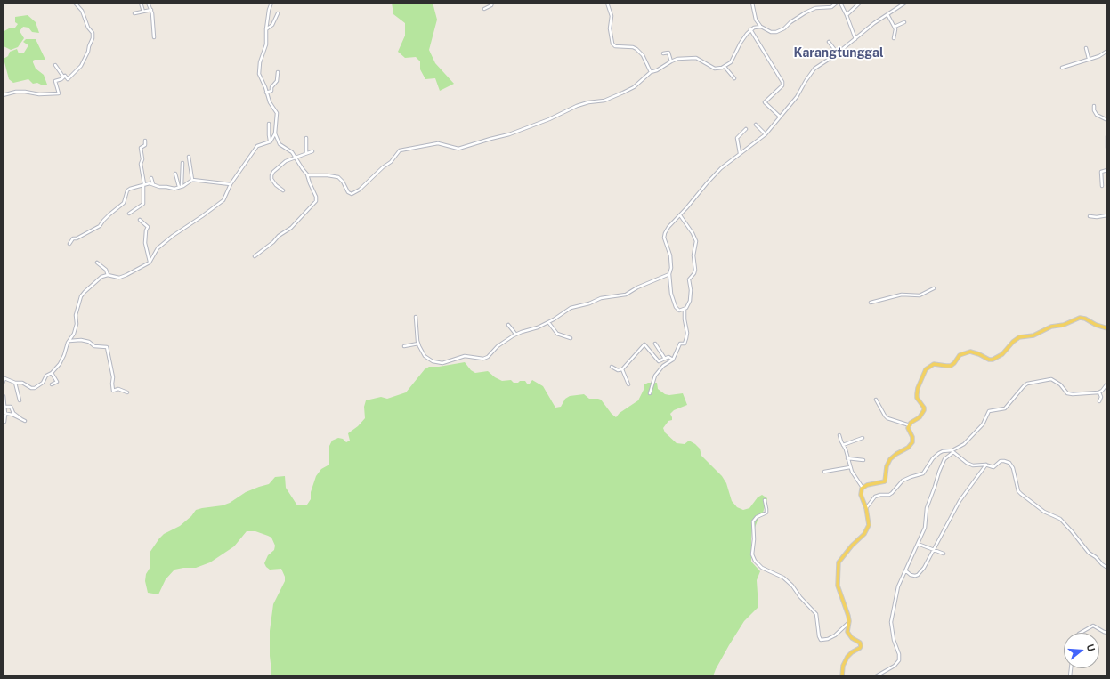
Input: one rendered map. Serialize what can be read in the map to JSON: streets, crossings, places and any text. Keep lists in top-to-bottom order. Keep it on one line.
{"districts":["Karangtunggal"],"north":"right"}
